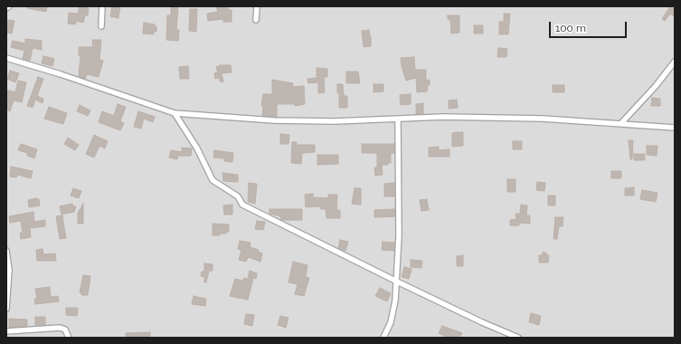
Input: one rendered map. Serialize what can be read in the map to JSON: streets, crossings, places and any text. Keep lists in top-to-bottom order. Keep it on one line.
{"scale_bar":"100 m"}
